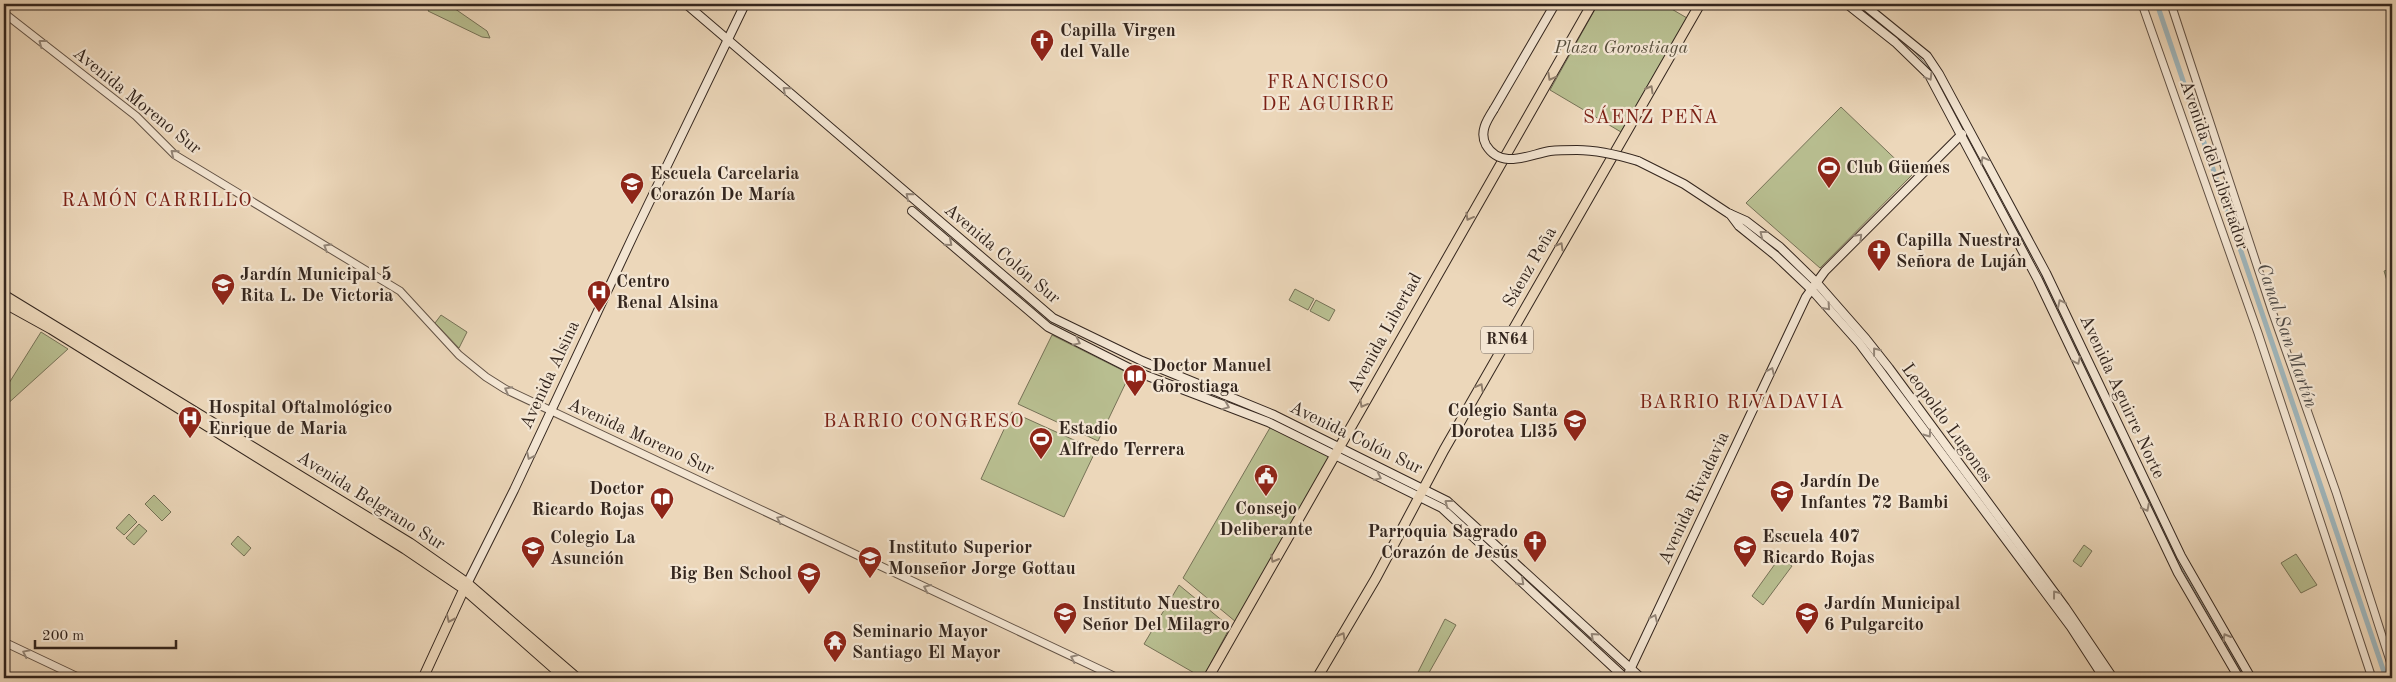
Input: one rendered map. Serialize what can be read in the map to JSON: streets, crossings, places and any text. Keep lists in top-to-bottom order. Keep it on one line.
{"streets":{"main road":["Avenida Colón Sur","Sáenz Peña","Avenida Libertad","RN64","Avenida Alsina","Avenida Aguirre Norte","Leopoldo Lugones","Avenida Rivadavia","Avenida Belgrano Sur"],"street":["Avenida Moreno Sur","Avenida del Libertador"]},"crossings":[["Avenida Moreno Sur","Avenida Alsina"],["Avenida Colón Sur","Sáenz Peña"],["Avenida Colón Sur","Avenida Libertad"],["Avenida Colón Sur","Avenida Alsina"],["Avenida Colón Sur","Avenida Rivadavia"],["Avenida Alsina","Avenida Belgrano Sur"],["Avenida Aguirre Norte","Avenida Rivadavia"],["Leopoldo Lugones","Avenida Rivadavia"]],"one_way":["Avenida Moreno Sur","Sáenz Peña","Avenida Libertad","Avenida Alsina","Avenida Rivadavia"],"districts":["FRANCISCO DE AGUIRRE","SÁENZ PEÑA","RAMÓN CARRILLO","BARRIO RIVADAVIA","BARRIO CONGRESO"],"water":["Canal San Martín"],"parks":["Plaza Gorostiaga"],"places":{"church":["Capilla Virgen del Valle","Capilla Nuestra Señora de Luján","Parroquia Sagrado Corazón de Jesús"],"sports":["Club Güemes","Estadio Alfredo Terrera"],"school or university":["Escuela Carcelaria Corazón De María","Jardín Municipal 5 Rita L. De Victoria","Colegio Santa Dorotea Ll35","Jardín De Infantes 72 Bambi","Escuela 407 Ricardo Rojas","Colegio La Asunción","Instituto Superior Monseñor Jorge Gottau","Big Ben School","Instituto Nuestro Señor Del Milagro","Jardín Municipal 6 Pulgarcito"],"hospital":["Centro Renal Alsina","Hospital Oftalmológico Enrique de Maria"],"library":["Doctor Manuel Gorostiaga","Doctor Ricardo Rojas"],"public building":["Consejo Deliberante"],"temple":["Seminario Mayor Santiago El Mayor"]},"scale_bar":"200 m"}
